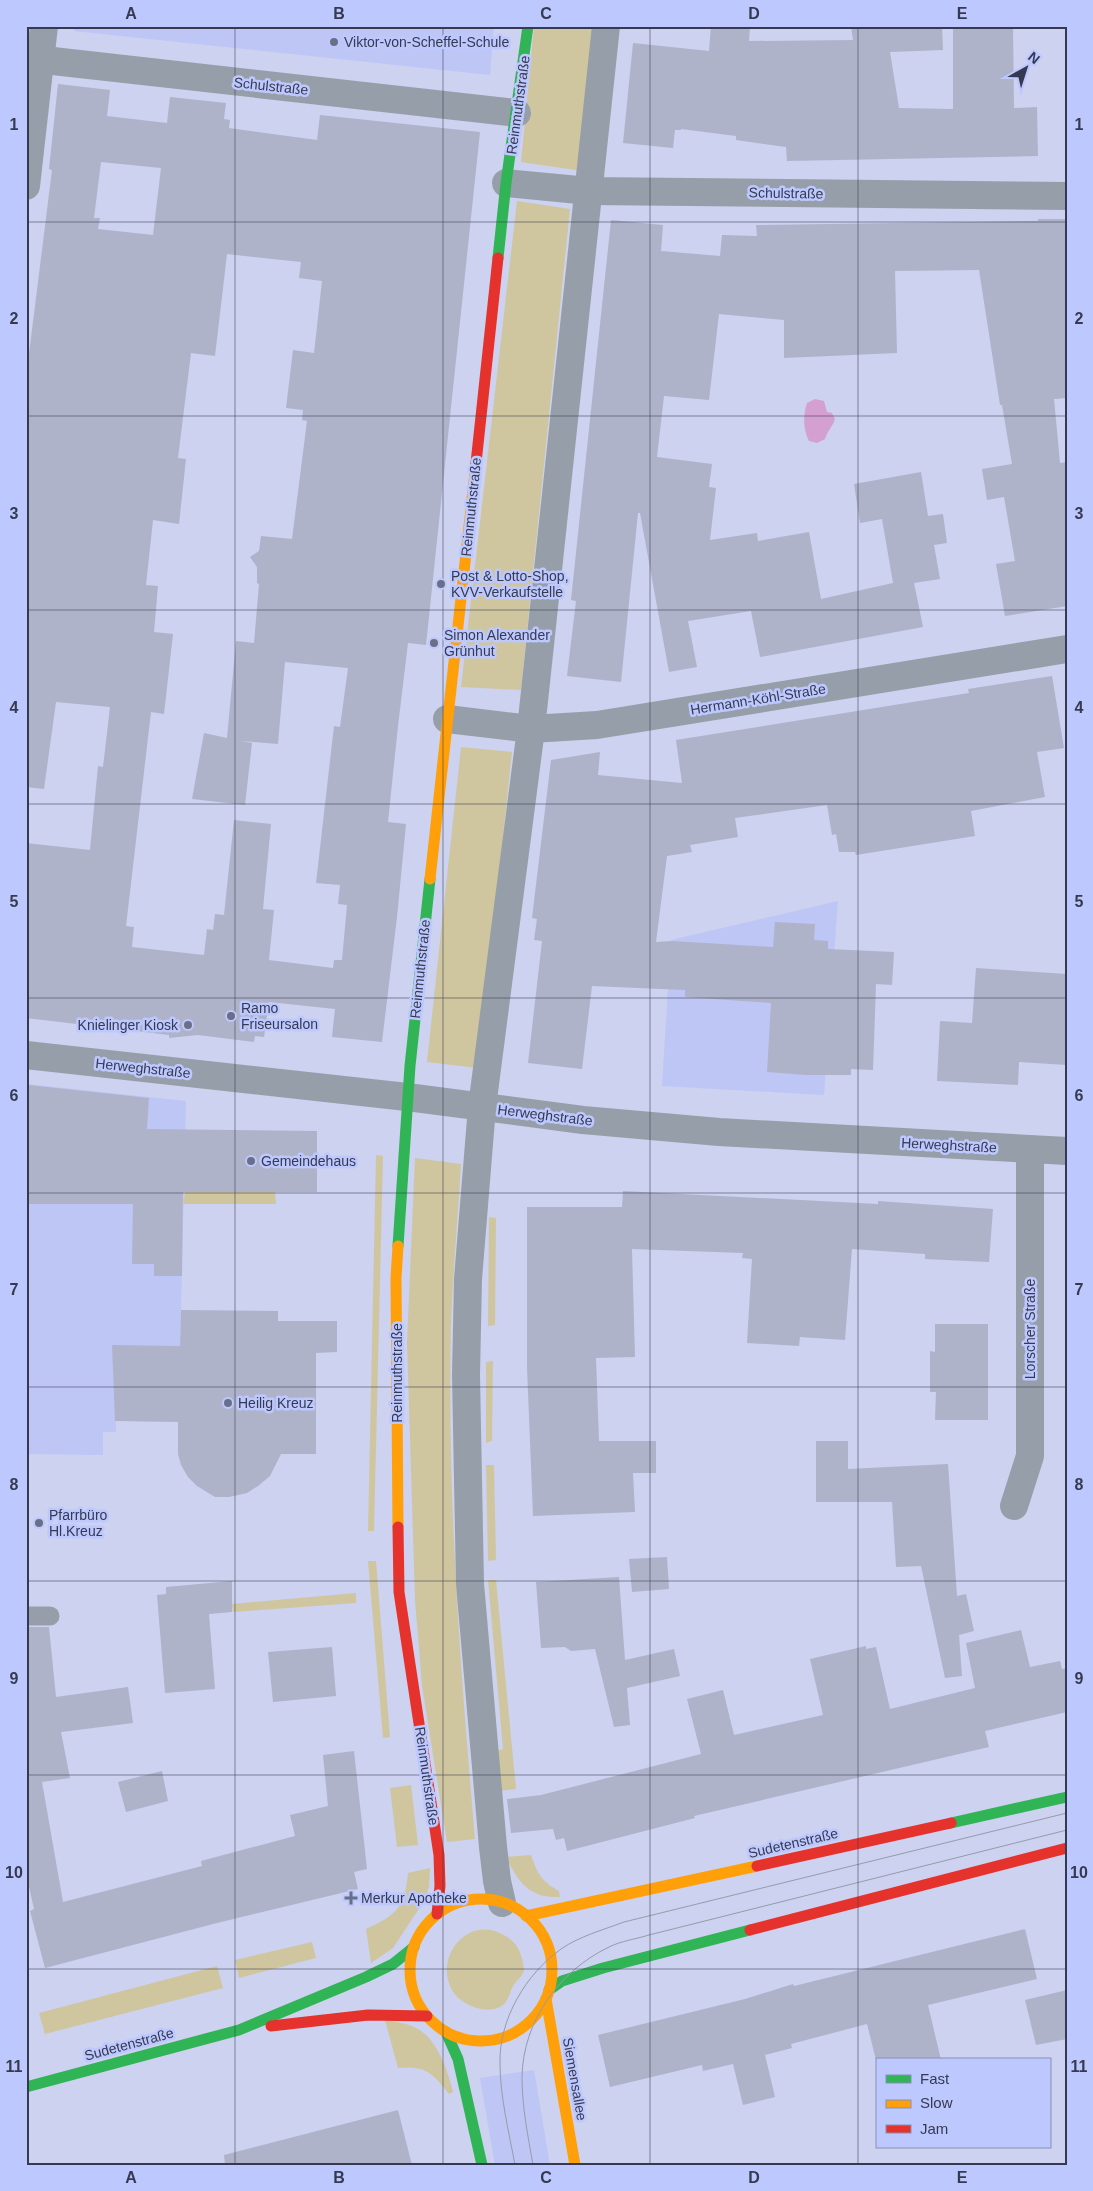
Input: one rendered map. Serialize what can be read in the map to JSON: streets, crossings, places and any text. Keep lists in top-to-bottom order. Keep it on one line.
{"streets":{"main road":["Reinmuthstraße","Sudetenstraße","Siemensallee"],"street":["Schulstraße","Hermann-Köhl-Straße","Herweghstraße","Lorscher Straße"]},"crossings":[["Schulstraße","Reinmuthstraße"],["Reinmuthstraße","Hermann-Köhl-Straße"],["Reinmuthstraße","Herweghstraße"],["Reinmuthstraße","Sudetenstraße"],["Reinmuthstraße","Siemensallee"],["Herweghstraße","Lorscher Straße"],["Sudetenstraße","Siemensallee"]],"places":{"other":["Viktor-von-Scheffel-Schule","Post & Lotto-Shop, KVV-Verkaufstelle","Simon Alexander Grünhut","Ramo Friseursalon","Knielinger Kiosk","Gemeindehaus","Heilig Kreuz","Pfarrbüro Hl.Kreuz"],"health":["Merkur Apotheke"]},"legend":["Fast","Slow","Jam"],"north":"top right","grid":{"columns":["A","B","C","D","E"],"rows":["1","2","3","4","5","6","7","8","9","10","11"]}}
